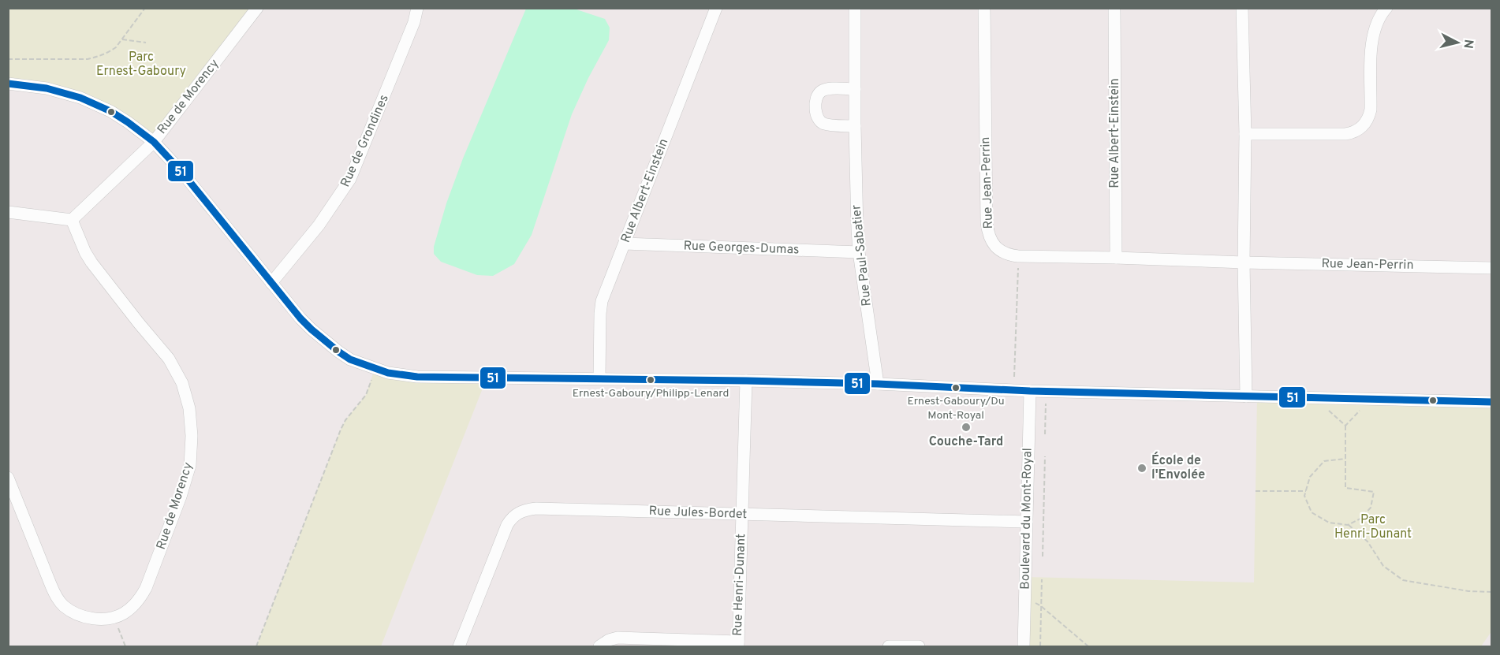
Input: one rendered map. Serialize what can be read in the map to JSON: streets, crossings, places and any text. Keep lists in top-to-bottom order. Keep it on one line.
{"streets":{"street":["Rue de Morency","Rue Albert-Einstein","Rue de Grondines","Rue Jean-Perrin","Rue Georges-Dumas","Rue Paul-Sabatier","Rue Jules-Bordet","Boulevard du Mont-Royal","Rue Henri-Dunant"]},"crossings":[["Rue Albert-Einstein","Rue Jean-Perrin"],["Rue Albert-Einstein","Rue Georges-Dumas"],["Rue Georges-Dumas","Rue Paul-Sabatier"],["Rue Jules-Bordet","Boulevard du Mont-Royal"],["Rue Jules-Bordet","Rue Henri-Dunant"]],"parks":["Parc Ernest-Gaboury","Parc Henri-Dunant"],"places":["Ernest-Gaboury/Philipp-Lenard","Ernest-Gaboury/Du Mont-Royal","Couche-Tard","École de l'Envolée"],"lines":["transit line 51"],"north":"right"}
